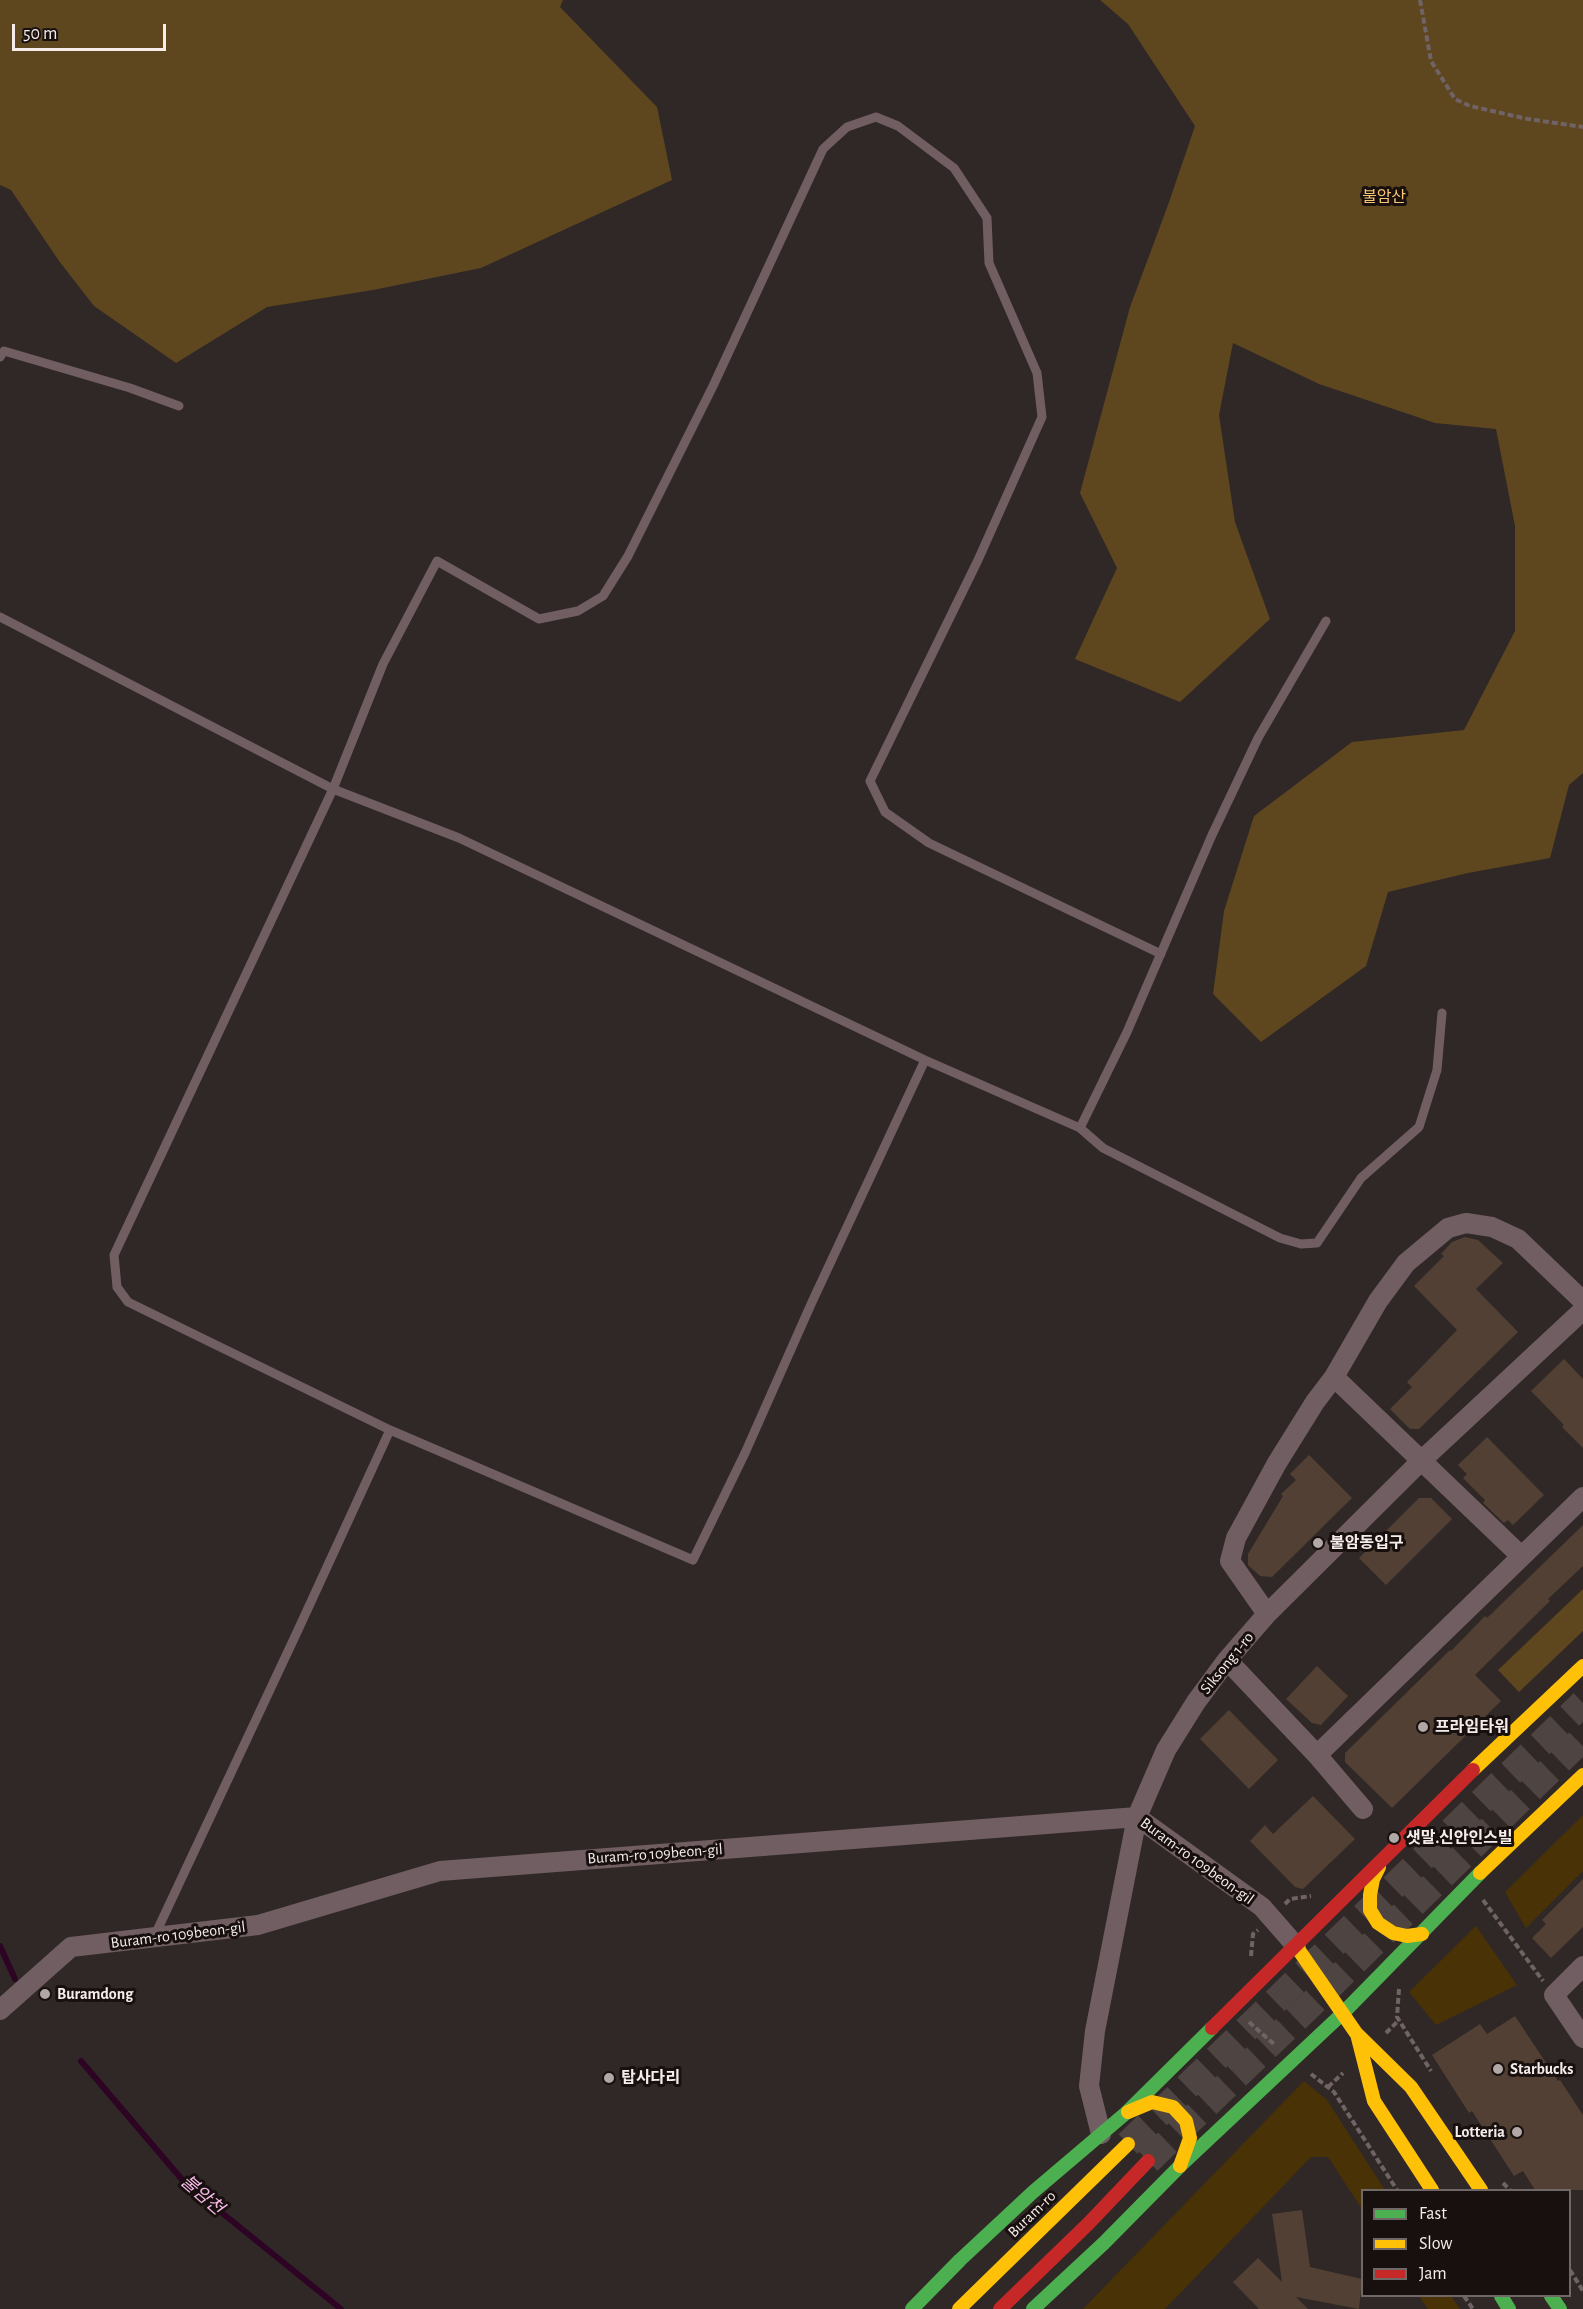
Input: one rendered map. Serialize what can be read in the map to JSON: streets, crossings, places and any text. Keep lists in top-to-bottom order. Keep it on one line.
{"streets":{"street":["Siksong 1-ro","Buram-ro 109beon-gil","Buram-ro"]},"crossings":[["Siksong 1-ro","Buram-ro 109beon-gil"]],"water":["불암천"],"parks":["불암산"],"places":["불암동입구","프라임타워","샛말.신안인스빌","Buramdong","Starbucks","탑사다리","Lotteria"],"legend":["Fast","Slow","Jam"],"scale_bar":"50 m"}
